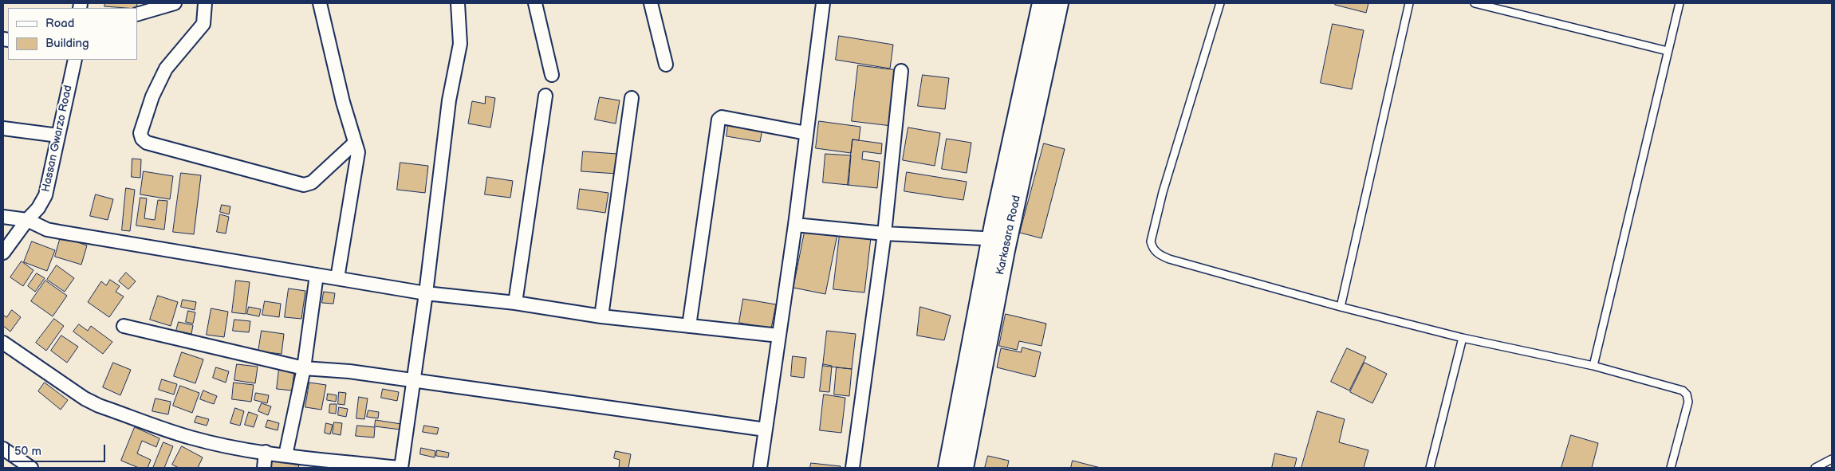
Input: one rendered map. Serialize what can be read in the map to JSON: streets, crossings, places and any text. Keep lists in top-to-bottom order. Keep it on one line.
{"streets":{"main road":["Karkasara Road"],"street":["Hassan Gwarzo Road"]},"legend":["Road","Building"],"scale_bar":"50 m"}
